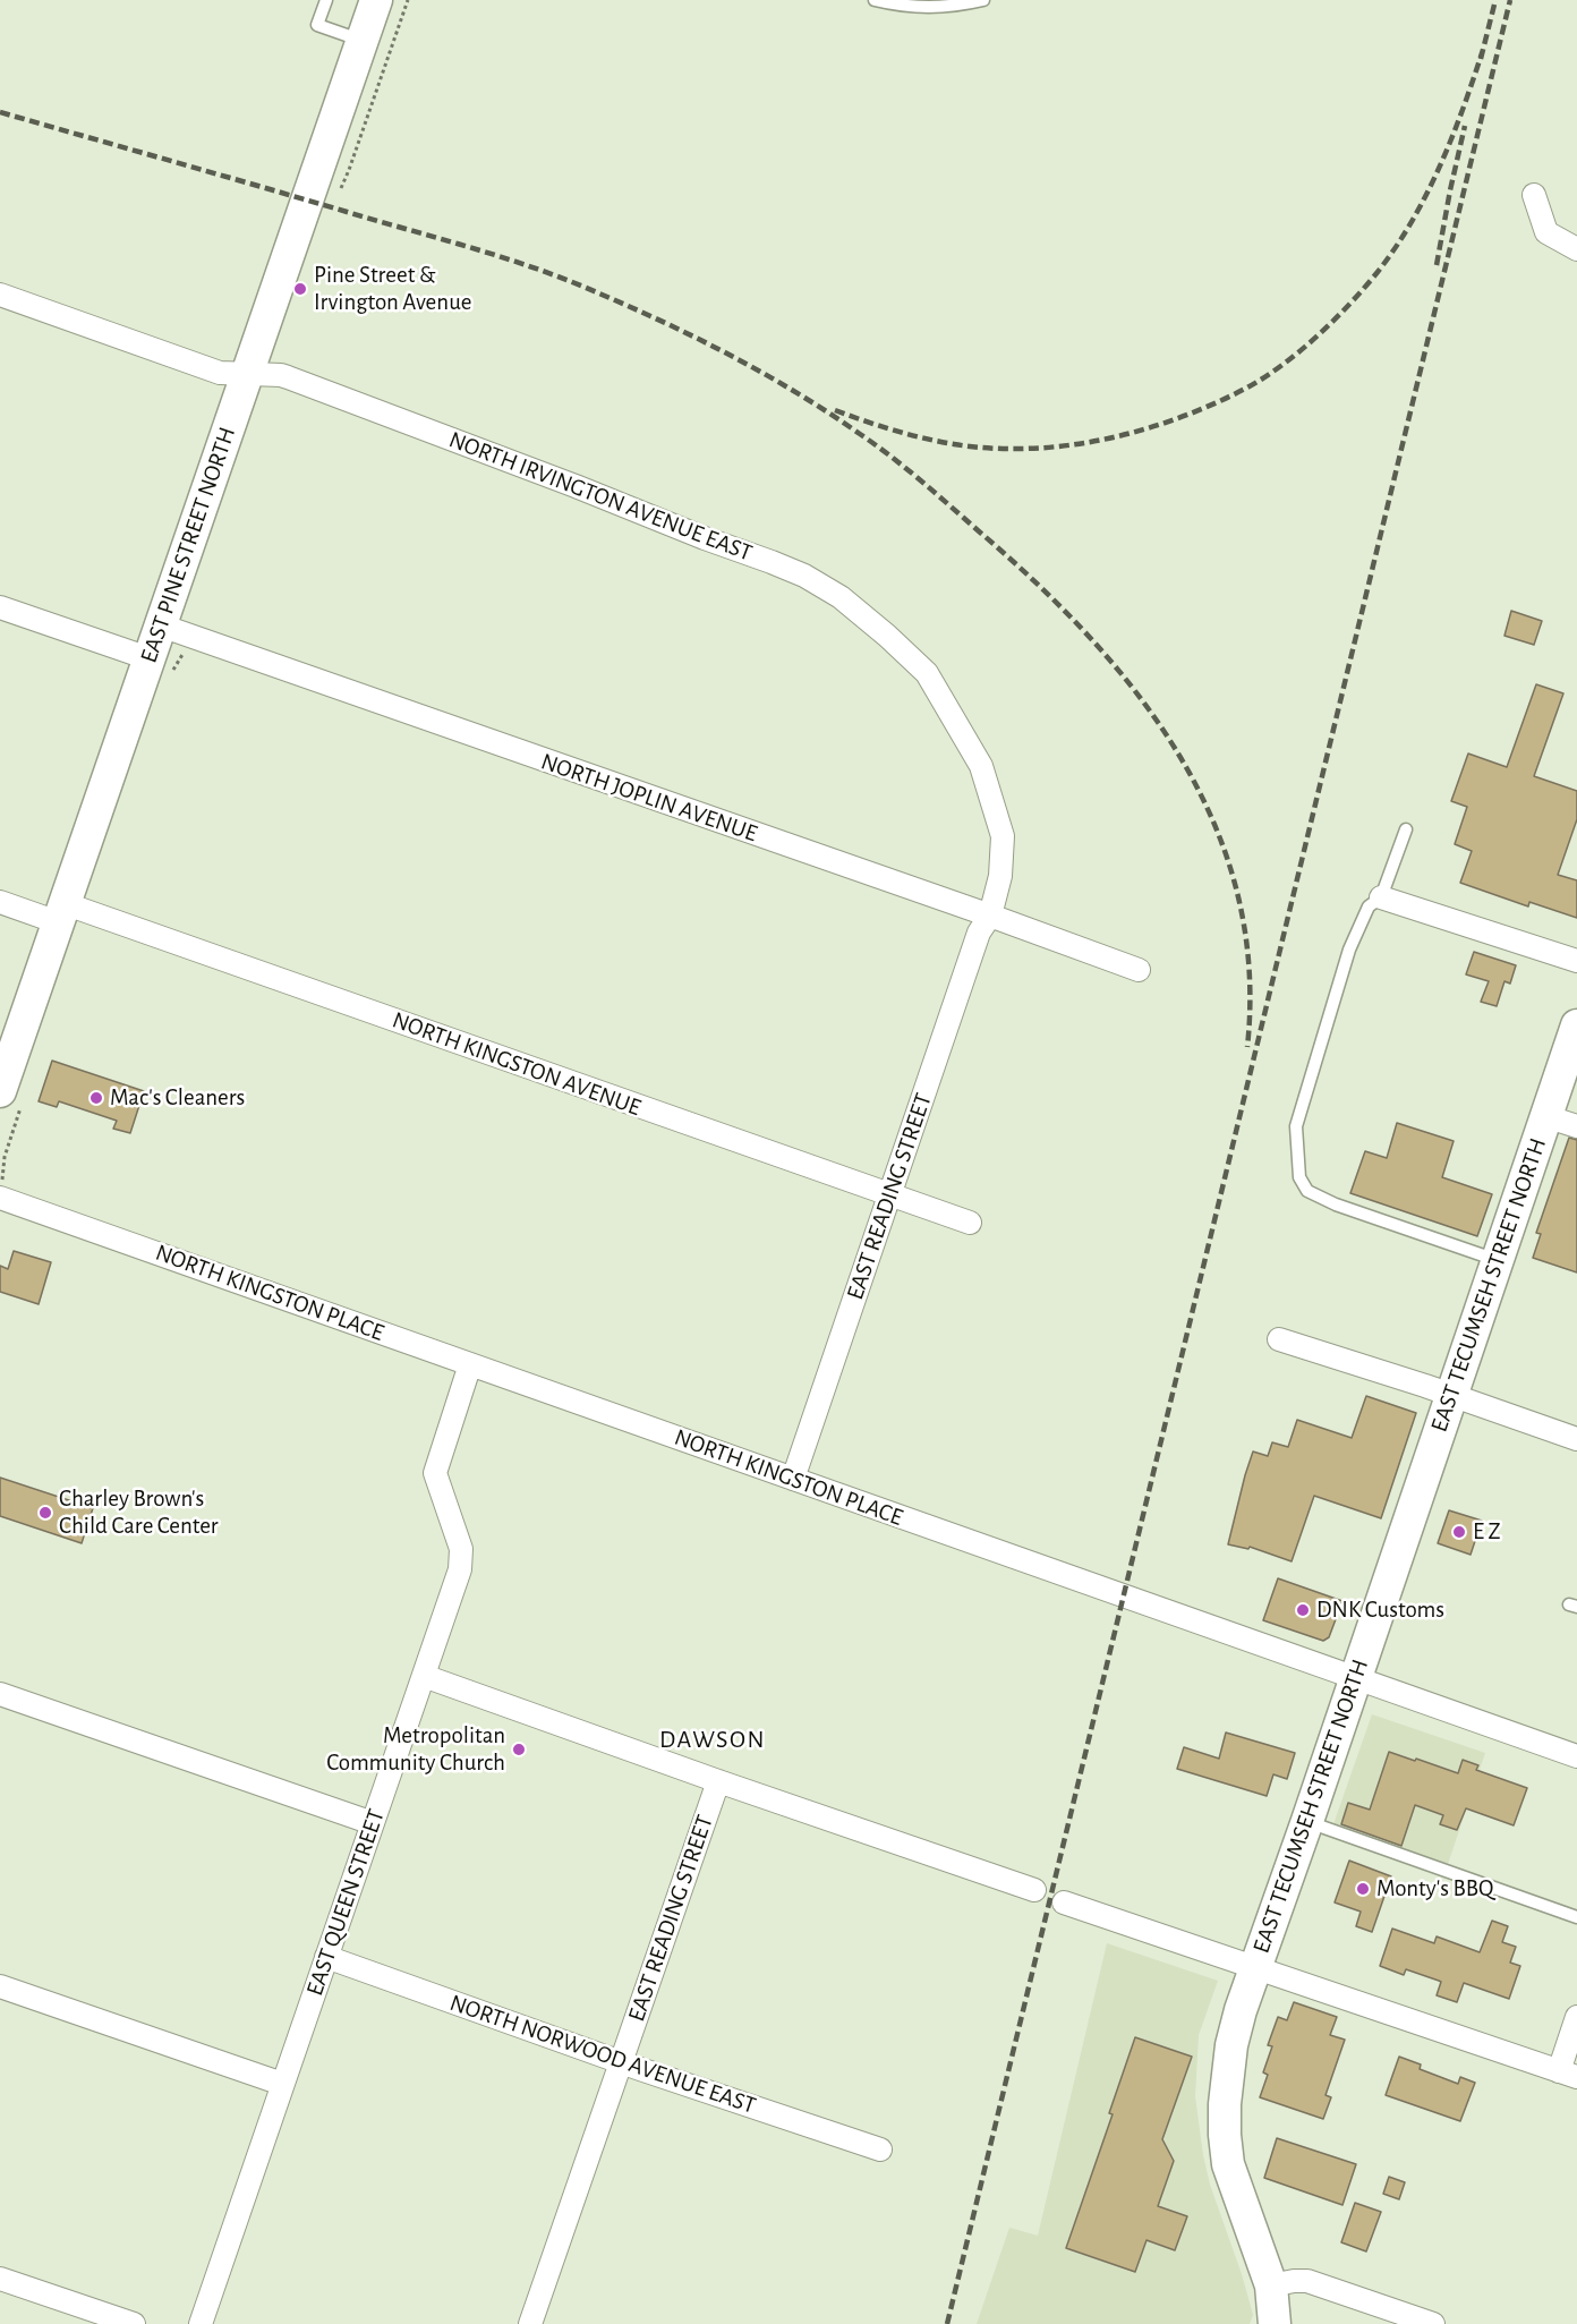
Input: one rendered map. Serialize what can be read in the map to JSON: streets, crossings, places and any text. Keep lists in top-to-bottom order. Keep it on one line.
{"streets":{"street":["NORTH IRVINGTON AVENUE EAST","EAST PINE STREET NORTH","NORTH JOPLIN AVENUE","NORTH KINGSTON AVENUE","EAST READING STREET","EAST TECUMSEH STREET NORTH","NORTH KINGSTON PLACE","EAST QUEEN STREET","NORTH NORWOOD AVENUE EAST"]},"crossings":[["NORTH IRVINGTON AVENUE EAST","EAST PINE STREET NORTH"],["NORTH IRVINGTON AVENUE EAST","NORTH JOPLIN AVENUE"],["NORTH IRVINGTON AVENUE EAST","EAST READING STREET"],["EAST PINE STREET NORTH","NORTH JOPLIN AVENUE"],["EAST PINE STREET NORTH","NORTH KINGSTON AVENUE"],["NORTH JOPLIN AVENUE","EAST READING STREET"],["NORTH KINGSTON AVENUE","EAST READING STREET"],["EAST READING STREET","NORTH KINGSTON PLACE"],["EAST READING STREET","NORTH NORWOOD AVENUE EAST"],["EAST TECUMSEH STREET NORTH","NORTH KINGSTON PLACE"],["NORTH KINGSTON PLACE","EAST QUEEN STREET"],["EAST QUEEN STREET","NORTH NORWOOD AVENUE EAST"]],"districts":["DAWSON"],"places":["Pine Street & Irvington Avenue","Mac's Cleaners","Charley Brown's Child Care Center","E Z","DNK Customs","Metropolitan Community Church","Monty's BBQ"]}
